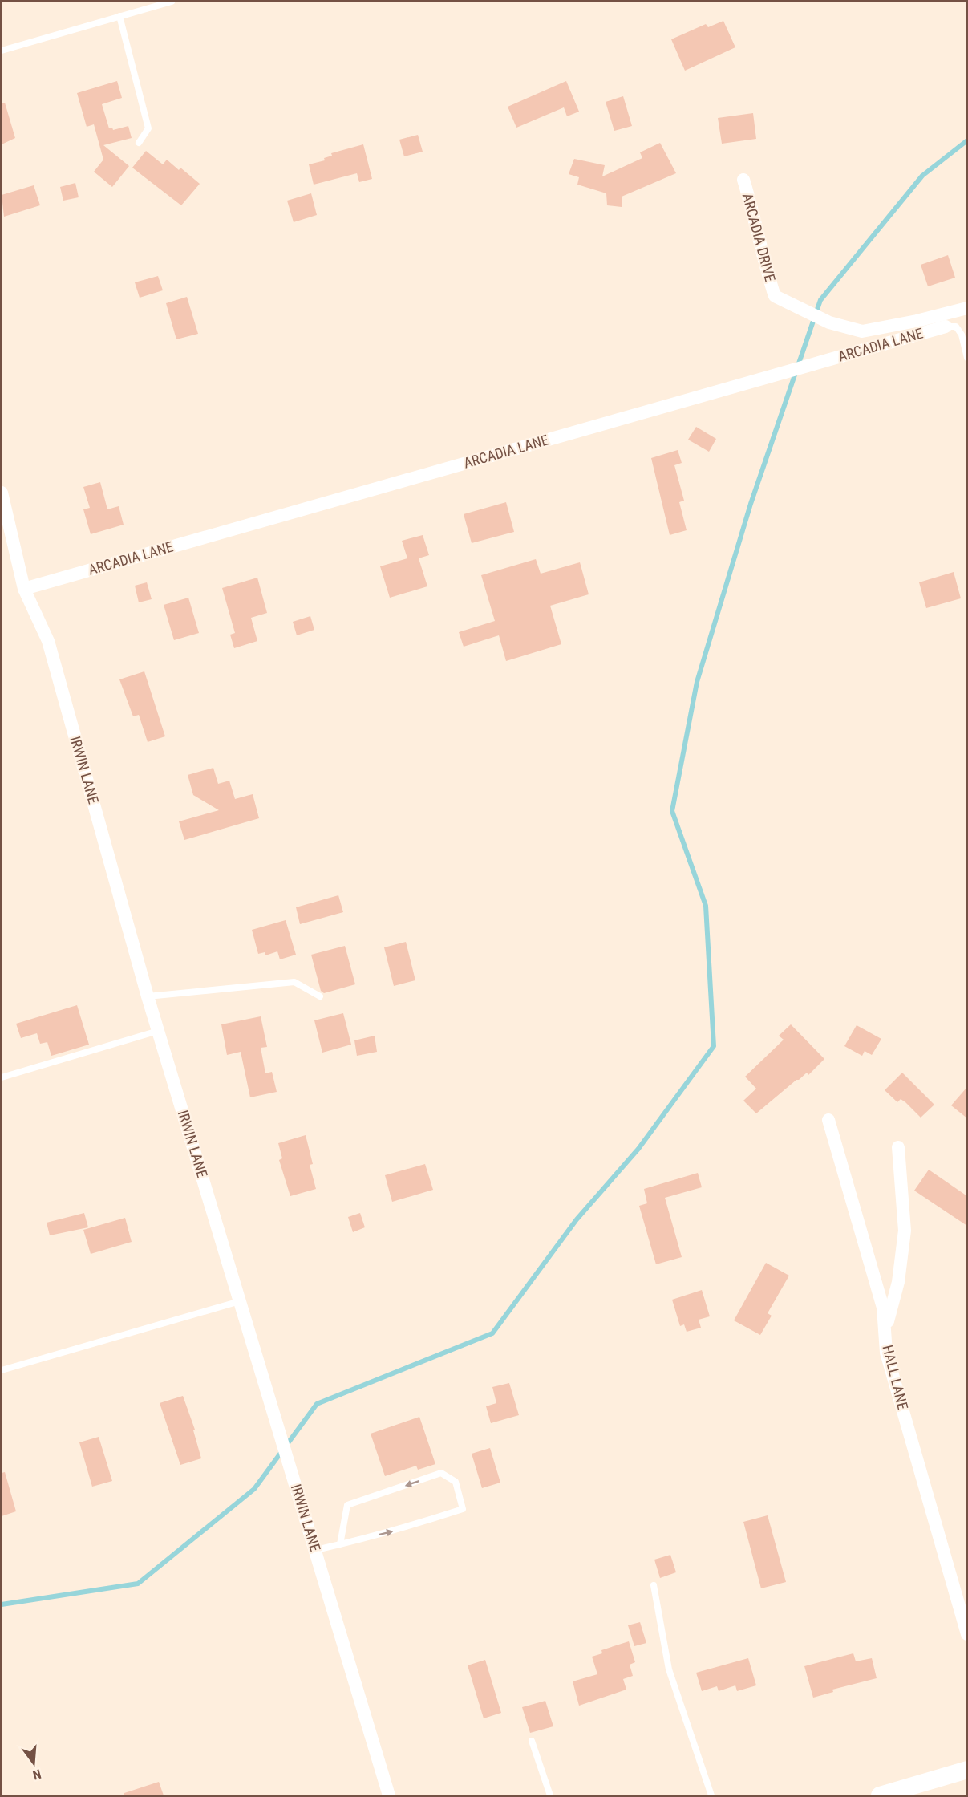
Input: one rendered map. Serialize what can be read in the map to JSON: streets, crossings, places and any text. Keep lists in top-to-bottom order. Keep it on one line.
{"streets":{"street":["ARCADIA DRIVE","ARCADIA LANE","IRWIN LANE","HALL LANE"]},"crossings":[["ARCADIA LANE","IRWIN LANE"]],"north":"bottom"}
